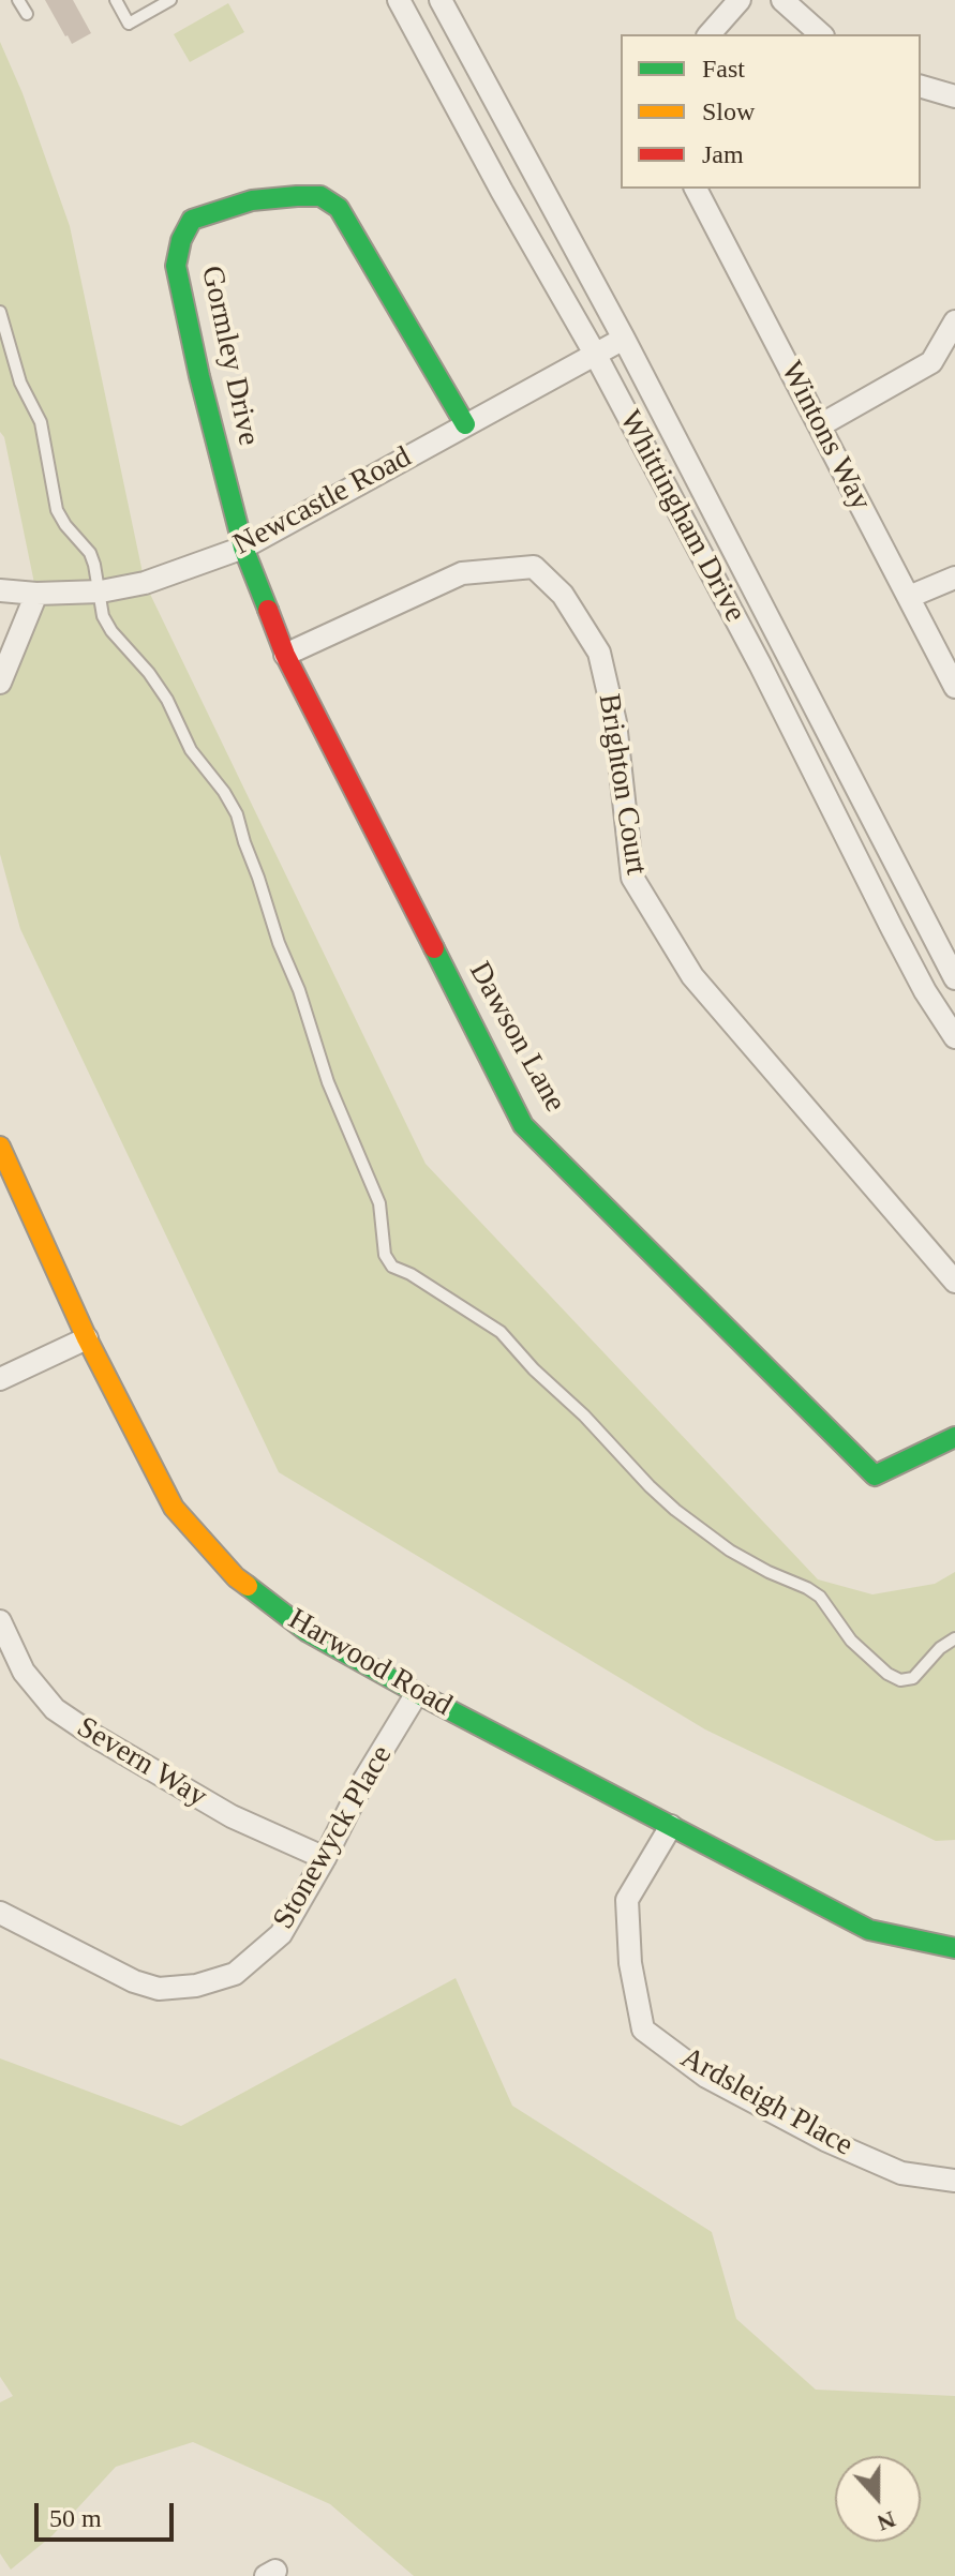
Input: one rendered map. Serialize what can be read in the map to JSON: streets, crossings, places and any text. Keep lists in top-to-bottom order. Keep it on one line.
{"streets":{"street":["Gormley Drive","Wintons Way","Newcastle Road","Whittingham Drive","Brighton Court","Dawson Lane","Harwood Road","Severn Way","Stonewyck Place","Ardsleigh Place"]},"crossings":[["Gormley Drive","Newcastle Road"],["Gormley Drive","Dawson Lane"],["Newcastle Road","Whittingham Drive"],["Newcastle Road","Dawson Lane"],["Brighton Court","Dawson Lane"],["Harwood Road","Stonewyck Place"],["Harwood Road","Ardsleigh Place"],["Severn Way","Stonewyck Place"]],"legend":["Fast","Slow","Jam"],"scale_bar":"50 m","north":"bottom"}
